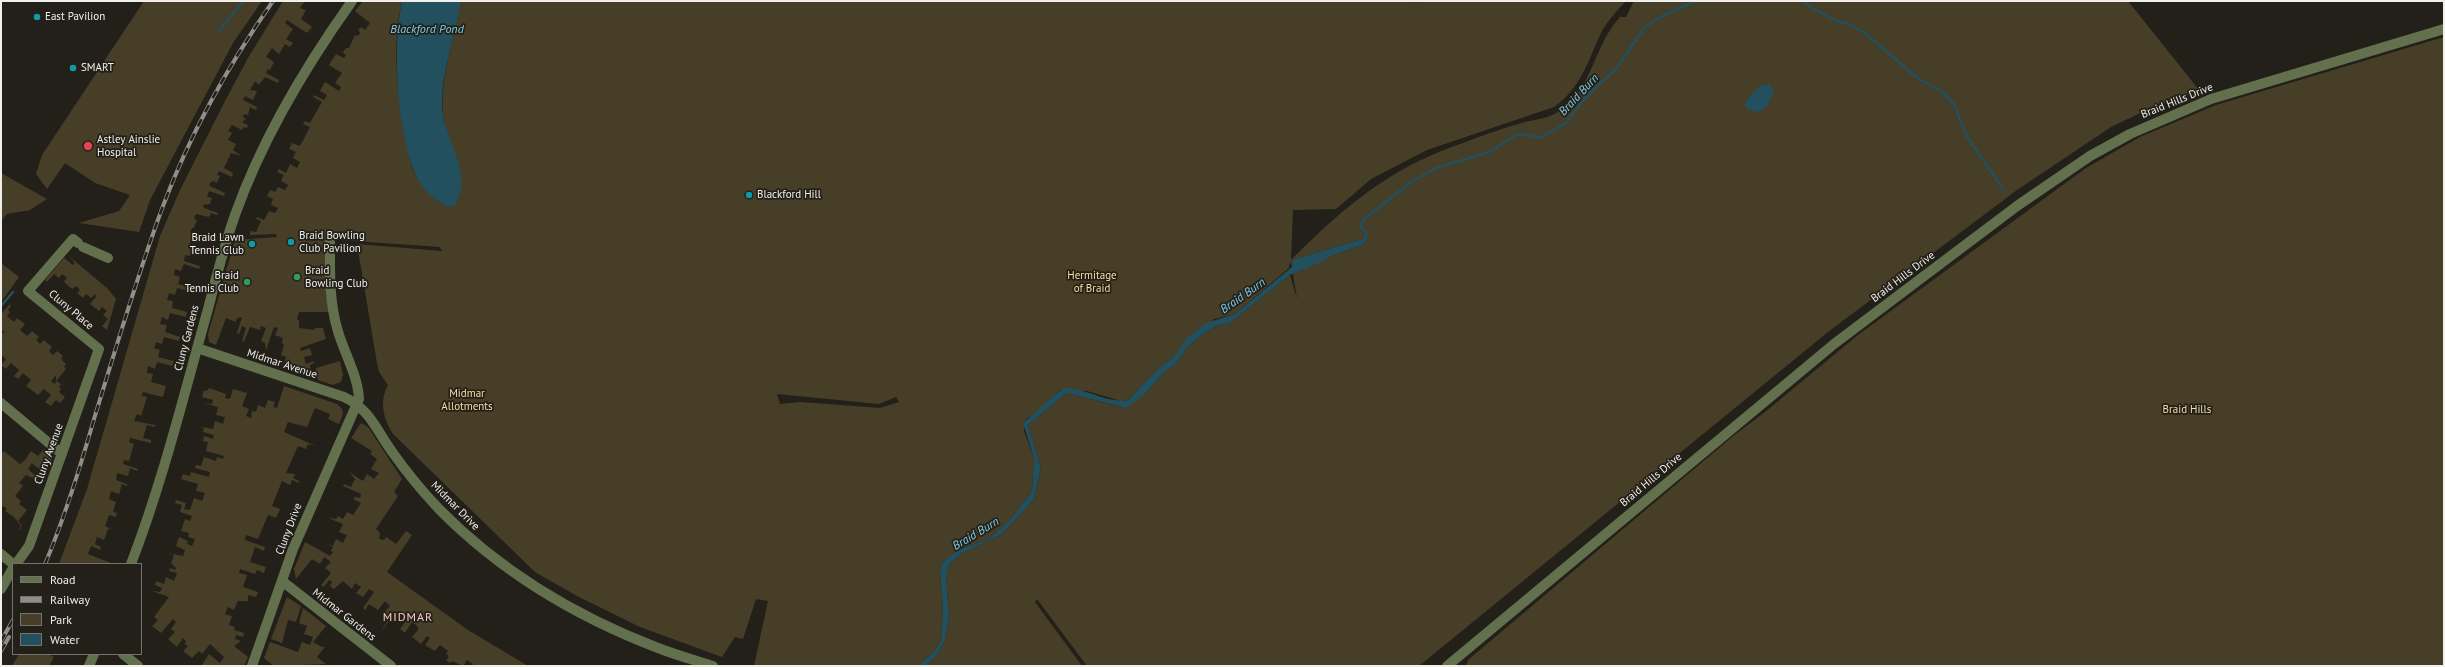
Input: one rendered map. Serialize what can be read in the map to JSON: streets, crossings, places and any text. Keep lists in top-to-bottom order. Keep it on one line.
{"streets":{"street":["Braid Hills Drive","Cluny Place","Cluny Gardens","Midmar Avenue","Cluny Avenue","Midmar Drive","Cluny Drive","Midmar Gardens"]},"crossings":[["Cluny Place","Cluny Avenue"],["Cluny Gardens","Midmar Avenue"],["Midmar Avenue","Midmar Drive"],["Midmar Avenue","Cluny Drive"],["Midmar Drive","Cluny Drive"],["Cluny Drive","Midmar Gardens"]],"districts":["MIDMAR"],"water":["Blackford Pond","Braid Burn"],"parks":["Hermitage of Braid","Midmar Allotments","Braid Hills"],"places":["East Pavilion","SMART","Astley Ainslie Hospital","Blackford Hill","Braid Bowling Club Pavilion","Braid Lawn Tennis Club","Braid Bowling Club","Braid Tennis Club"],"legend":["Road","Railway","Park","Water"]}
